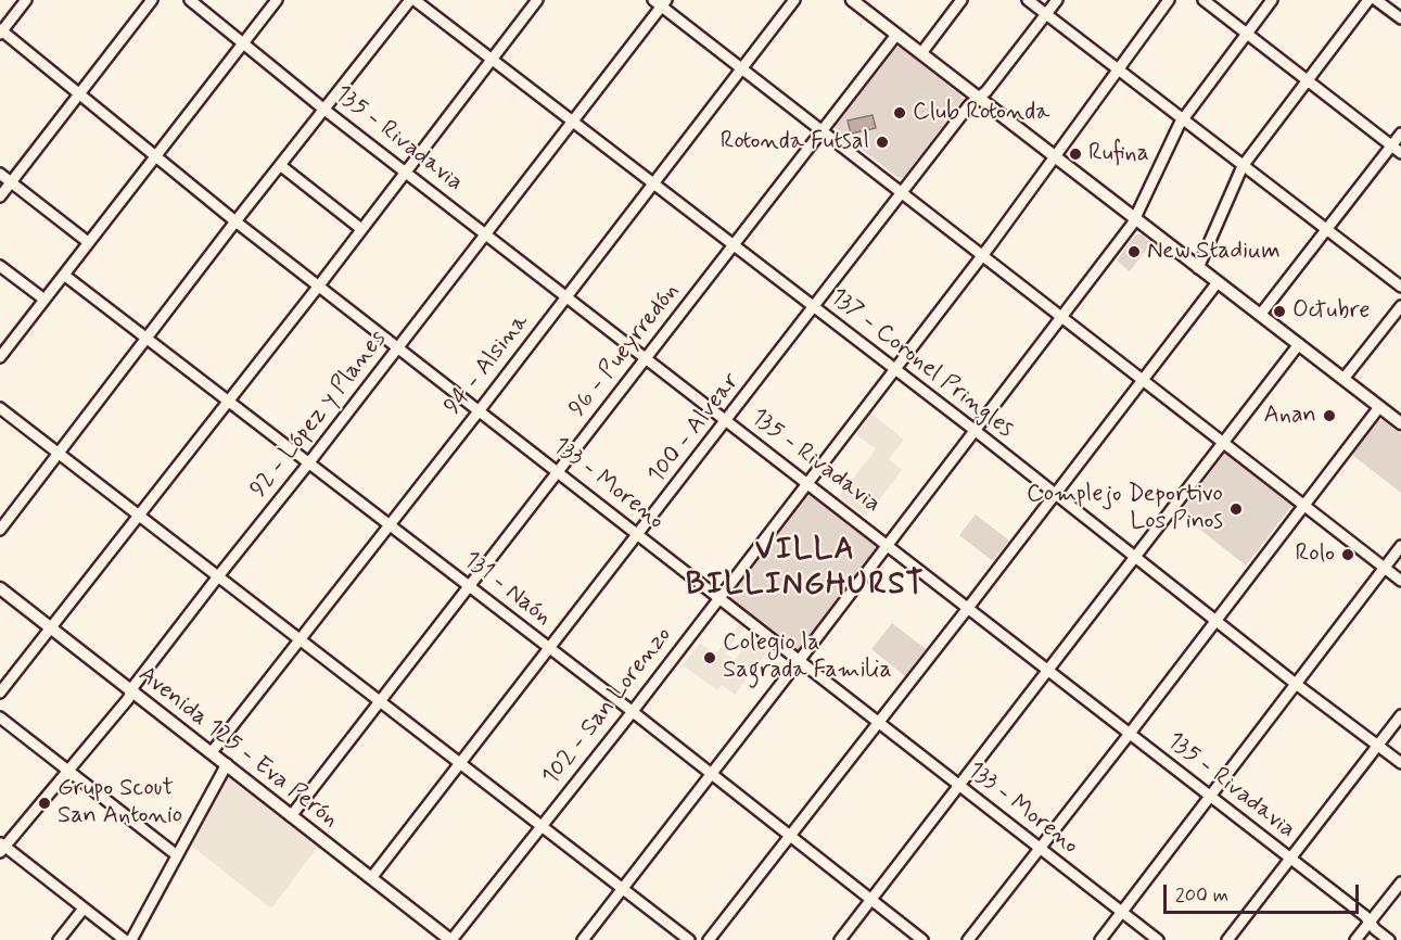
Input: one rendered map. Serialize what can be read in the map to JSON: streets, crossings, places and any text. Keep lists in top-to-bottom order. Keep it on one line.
{"streets":{"main road":["Avenida 125 - Eva Perón"],"street":["135 - Rivadavia","96 - Pueyrredón","137 - Coronel Pringles","94 - Alsina","92 - López y Planes","100 - Alvear","133 - Moreno","131 - Naón","102 - San Lorenzo"]},"crossings":[["135 - Rivadavia","96 - Pueyrredón"],["135 - Rivadavia","94 - Alsina"],["135 - Rivadavia","92 - López y Planes"],["135 - Rivadavia","100 - Alvear"],["135 - Rivadavia","102 - San Lorenzo"],["96 - Pueyrredón","137 - Coronel Pringles"],["96 - Pueyrredón","133 - Moreno"],["96 - Pueyrredón","131 - Naón"],["96 - Pueyrredón","Avenida 125 - Eva Perón"],["137 - Coronel Pringles","94 - Alsina"],["137 - Coronel Pringles","92 - López y Planes"],["137 - Coronel Pringles","100 - Alvear"],["137 - Coronel Pringles","102 - San Lorenzo"],["94 - Alsina","133 - Moreno"],["94 - Alsina","131 - Naón"],["94 - Alsina","Avenida 125 - Eva Perón"],["92 - López y Planes","133 - Moreno"],["92 - López y Planes","131 - Naón"],["92 - López y Planes","Avenida 125 - Eva Perón"],["100 - Alvear","133 - Moreno"],["100 - Alvear","131 - Naón"],["100 - Alvear","Avenida 125 - Eva Perón"],["133 - Moreno","102 - San Lorenzo"],["131 - Naón","102 - San Lorenzo"],["102 - San Lorenzo","Avenida 125 - Eva Perón"]],"districts":["VILLA BILLINGHURST"],"places":["Club Rotonda","Rotonda Futsal","Rufina","New Stadium","Octubre","Anan","Complejo Deportivo Los Pinos","Rolo","Colegio la Sagrada Familia","Grupo Scout San Antonio"],"scale_bar":"200 m"}
